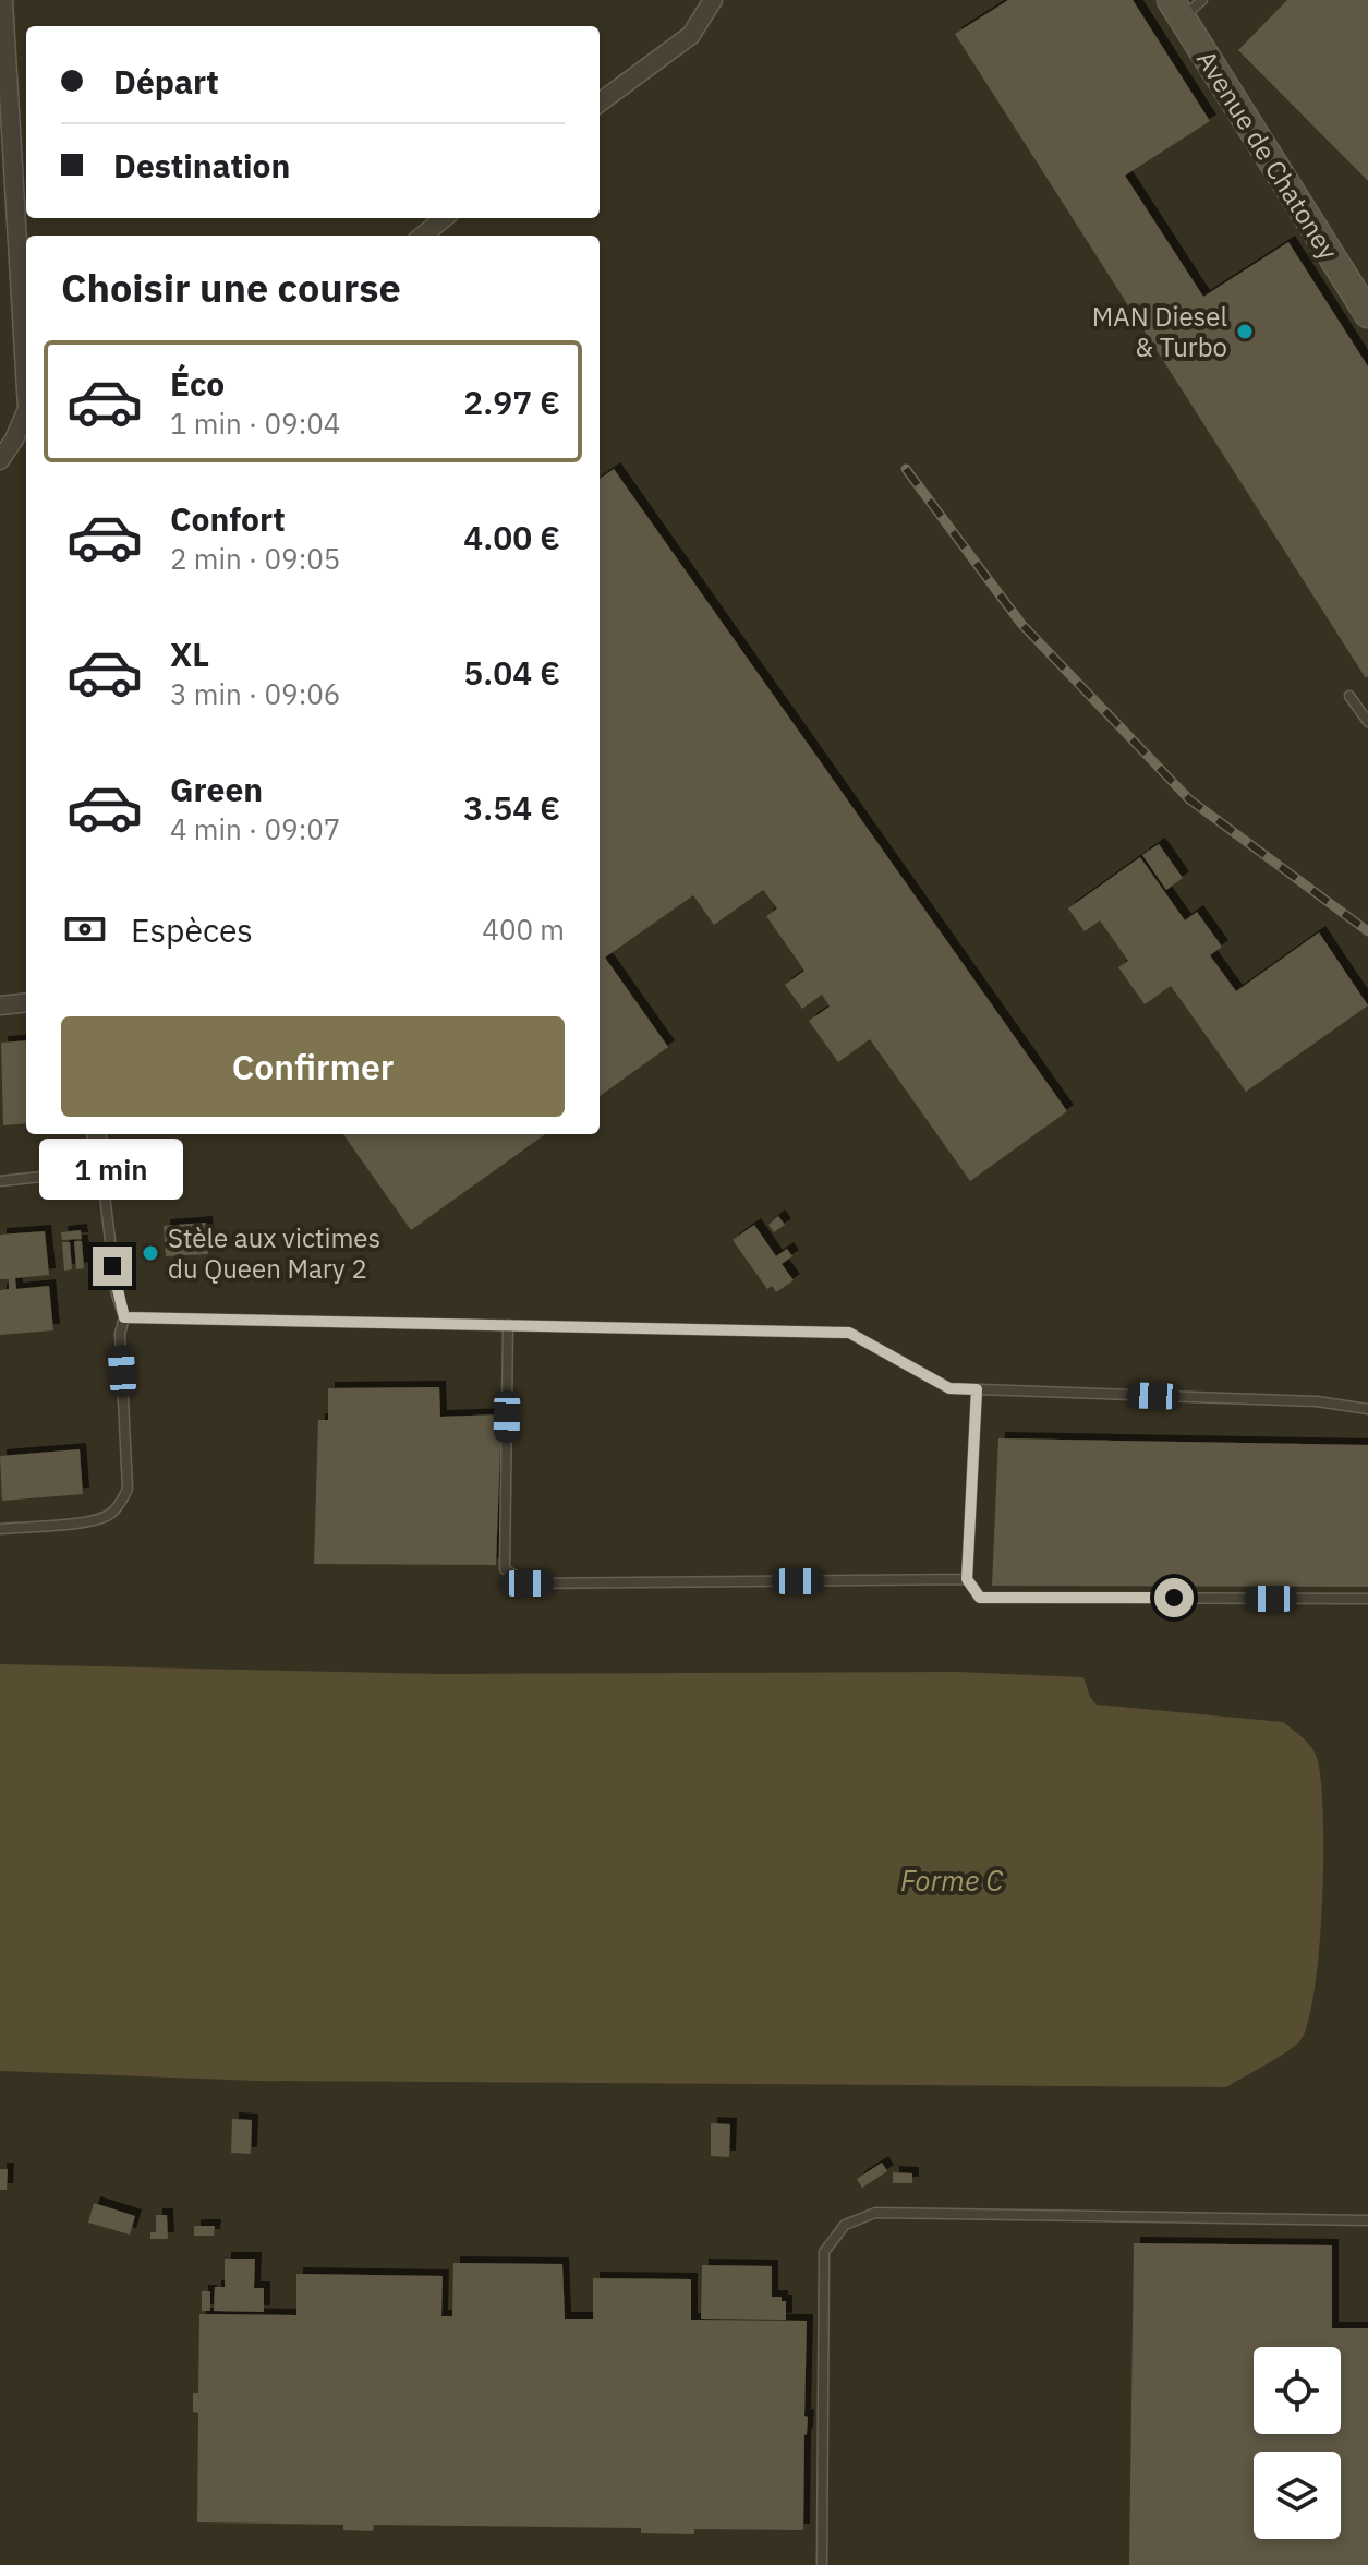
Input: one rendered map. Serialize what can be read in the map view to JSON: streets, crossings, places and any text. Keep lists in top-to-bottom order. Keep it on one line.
{"streets":{"street":["Avenue de Chatoney"]},"water":["Forme C"],"places":["MAN Diesel & Turbo","Stèle aux victimes du Queen Mary 2"],"page":{"banner":["Départ","Destination"],"heading":"Choisir une course","list":[{"name":"Éco","note":"1 min · 09:04","value":"2.97 €"},{"name":"Confort","note":"2 min · 09:05","value":"4.00 €"},{"name":"XL","note":"3 min · 09:06","value":"5.04 €"},{"name":"Green","note":"4 min · 09:07","value":"3.54 €"}],"pay":["Espèces","400 m"],"buttons":"Confirmer","bubble":"1 min"}}
